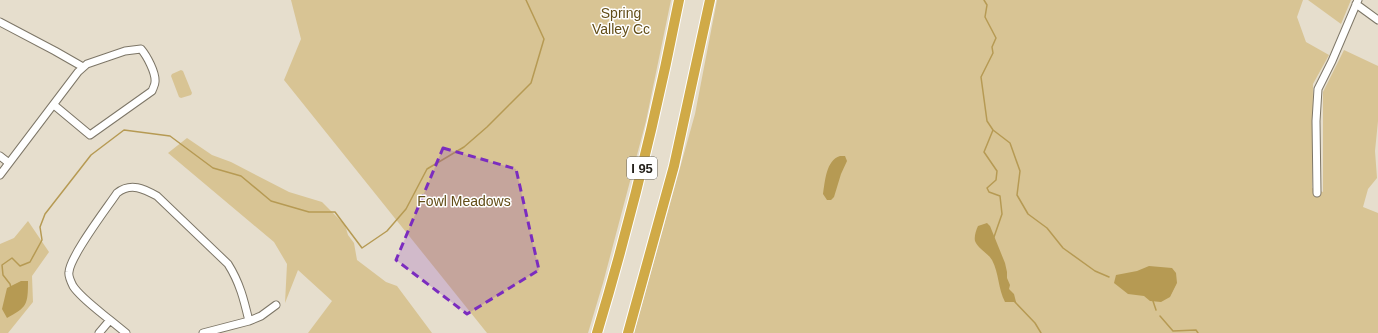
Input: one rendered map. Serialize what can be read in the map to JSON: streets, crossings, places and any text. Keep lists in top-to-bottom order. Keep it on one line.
{"streets":{"highway":["I 95"]},"parks":["Spring Valley Cc","Fowl Meadows"]}
